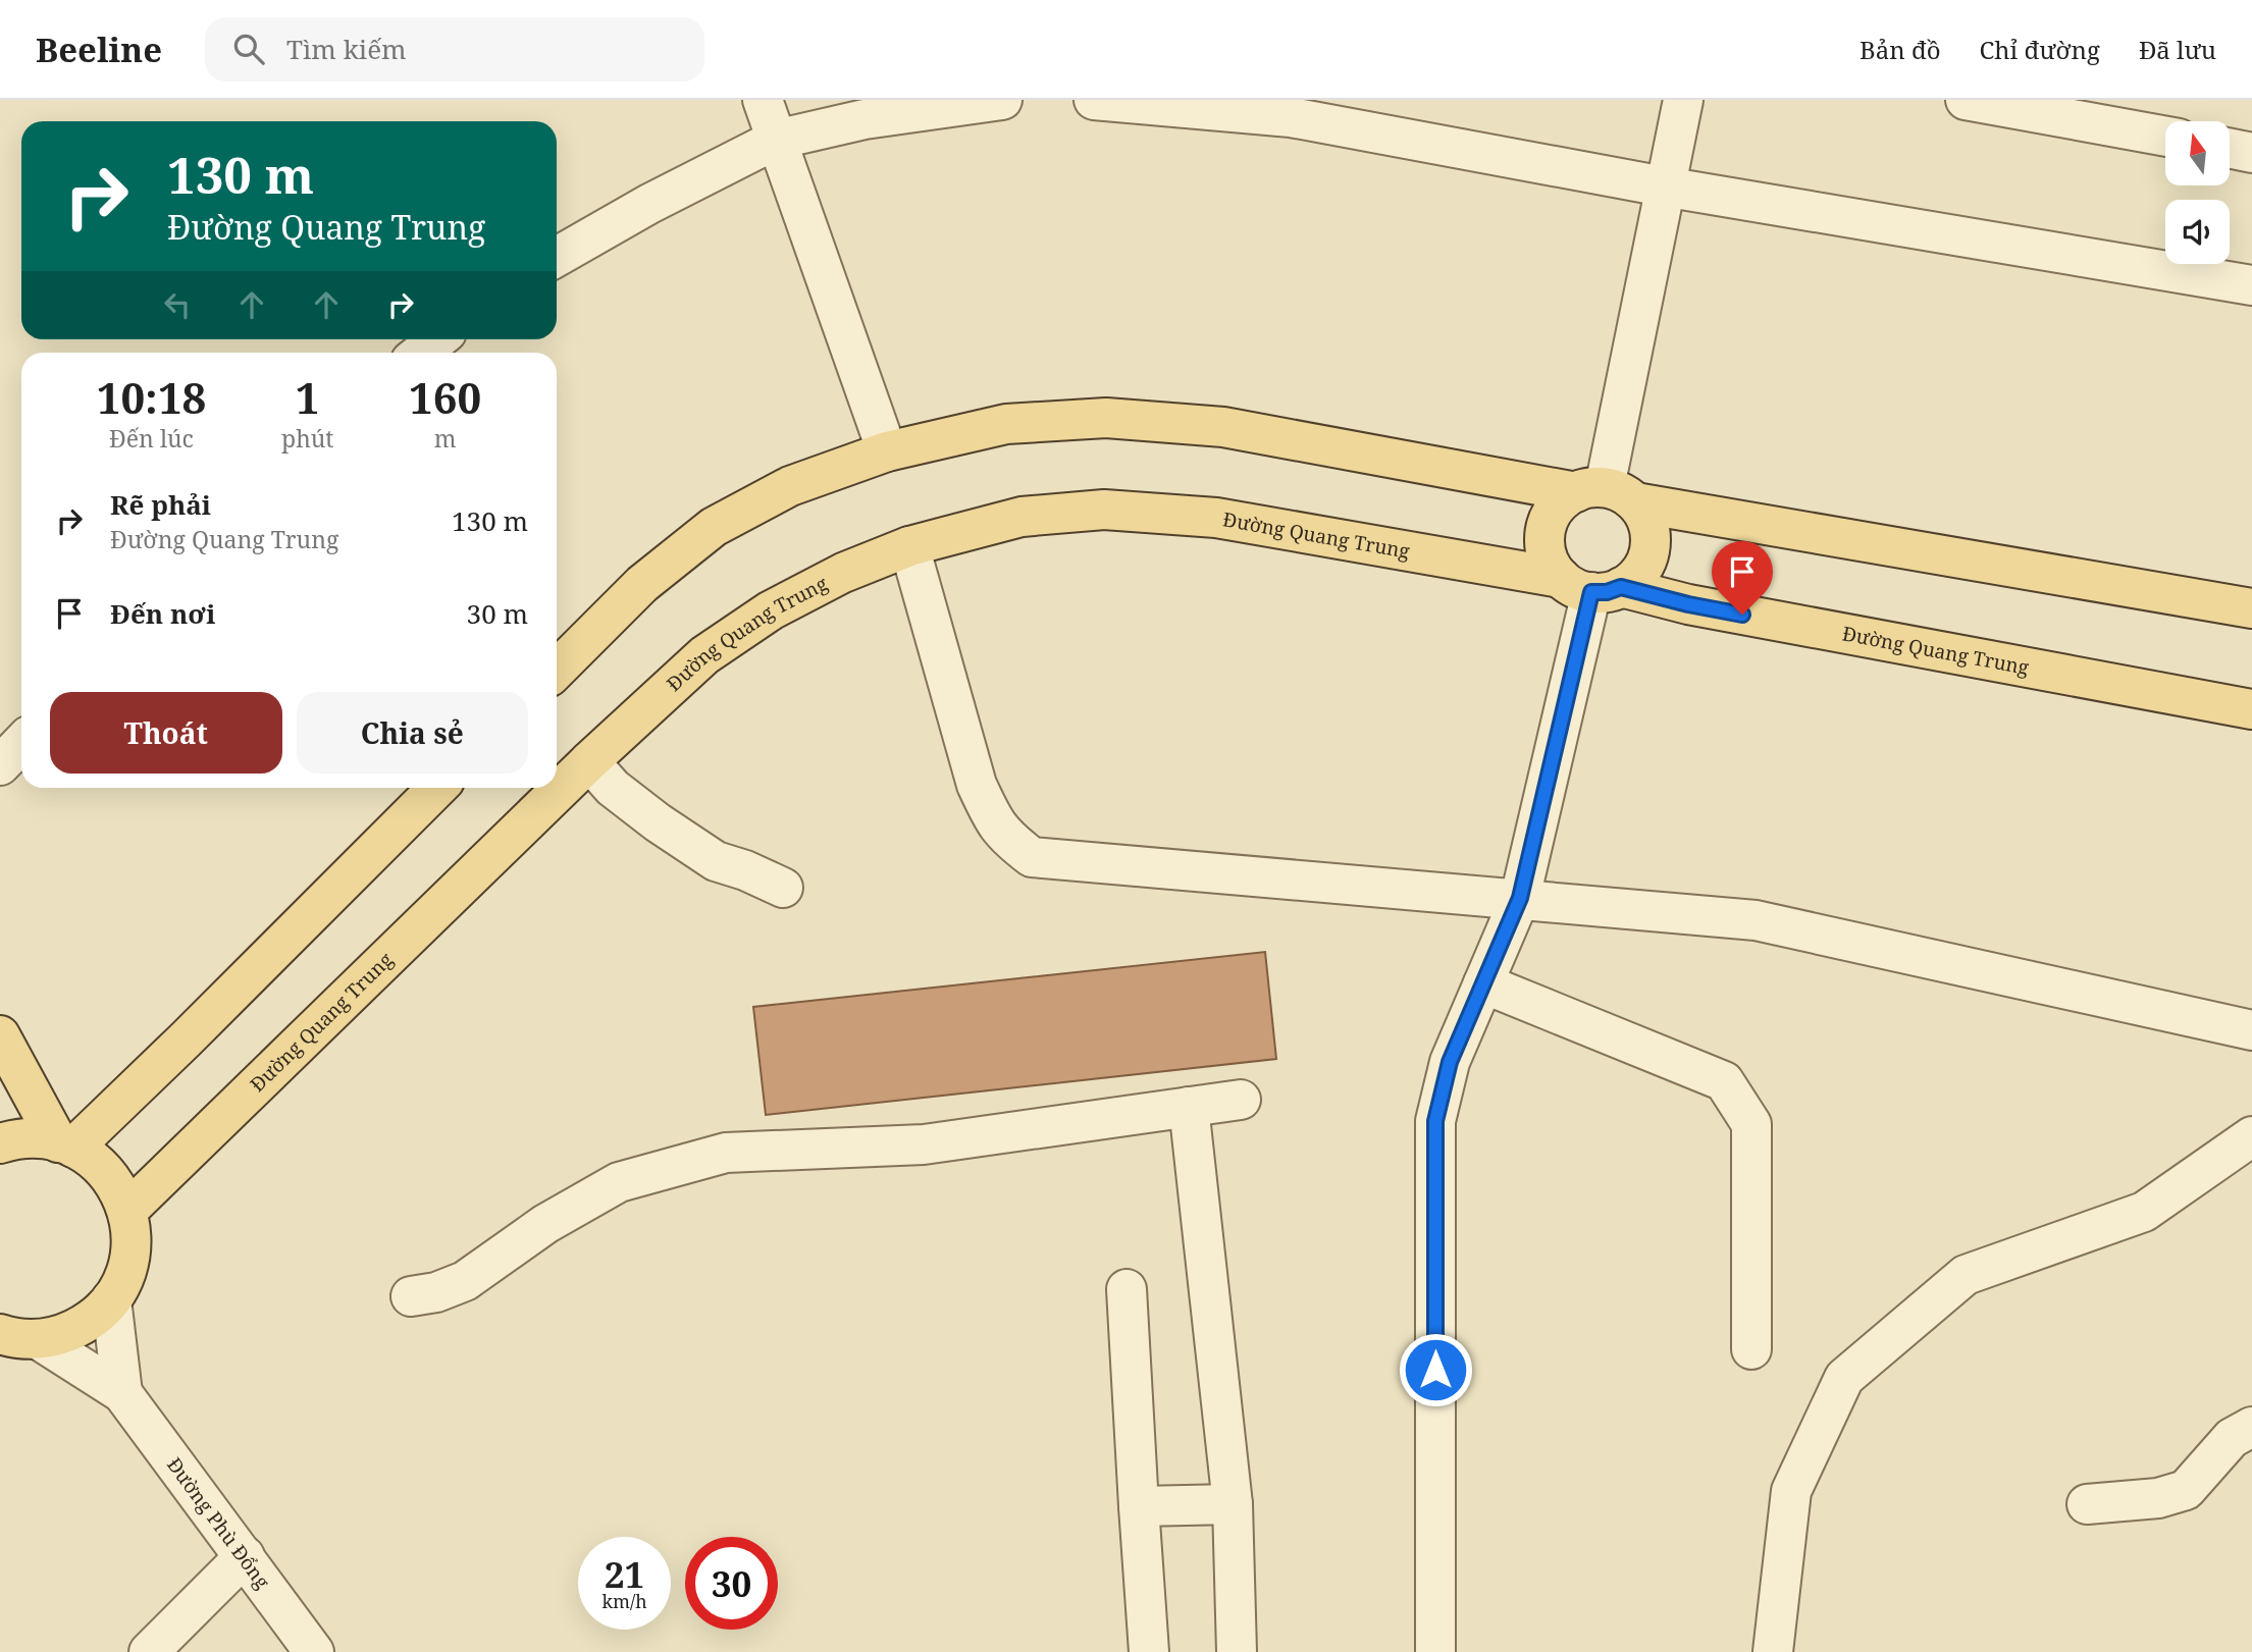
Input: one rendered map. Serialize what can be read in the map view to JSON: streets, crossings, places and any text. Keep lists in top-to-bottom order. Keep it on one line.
{"streets":{"main road":["Đường Quang Trung"],"street":["Đường Phù Đổng"]},"north":"top","page":{"header":"Beeline","search":"Tìm kiếm","nav":["Bản đồ","Chỉ đường","Đã lưu"],"turn":["130 m","Đường Quang Trung"],"eta":["10:18","Đến lúc","1","phút","160","m"],"list":[{"name":"Rẽ phải","note":"Đường Quang Trung","value":"130 m"},{"name":"Đến nơi","value":"30 m"}],"buttons":["Thoát","Chia sẻ"],"speed":"21 km/h","limit":"30"}}
